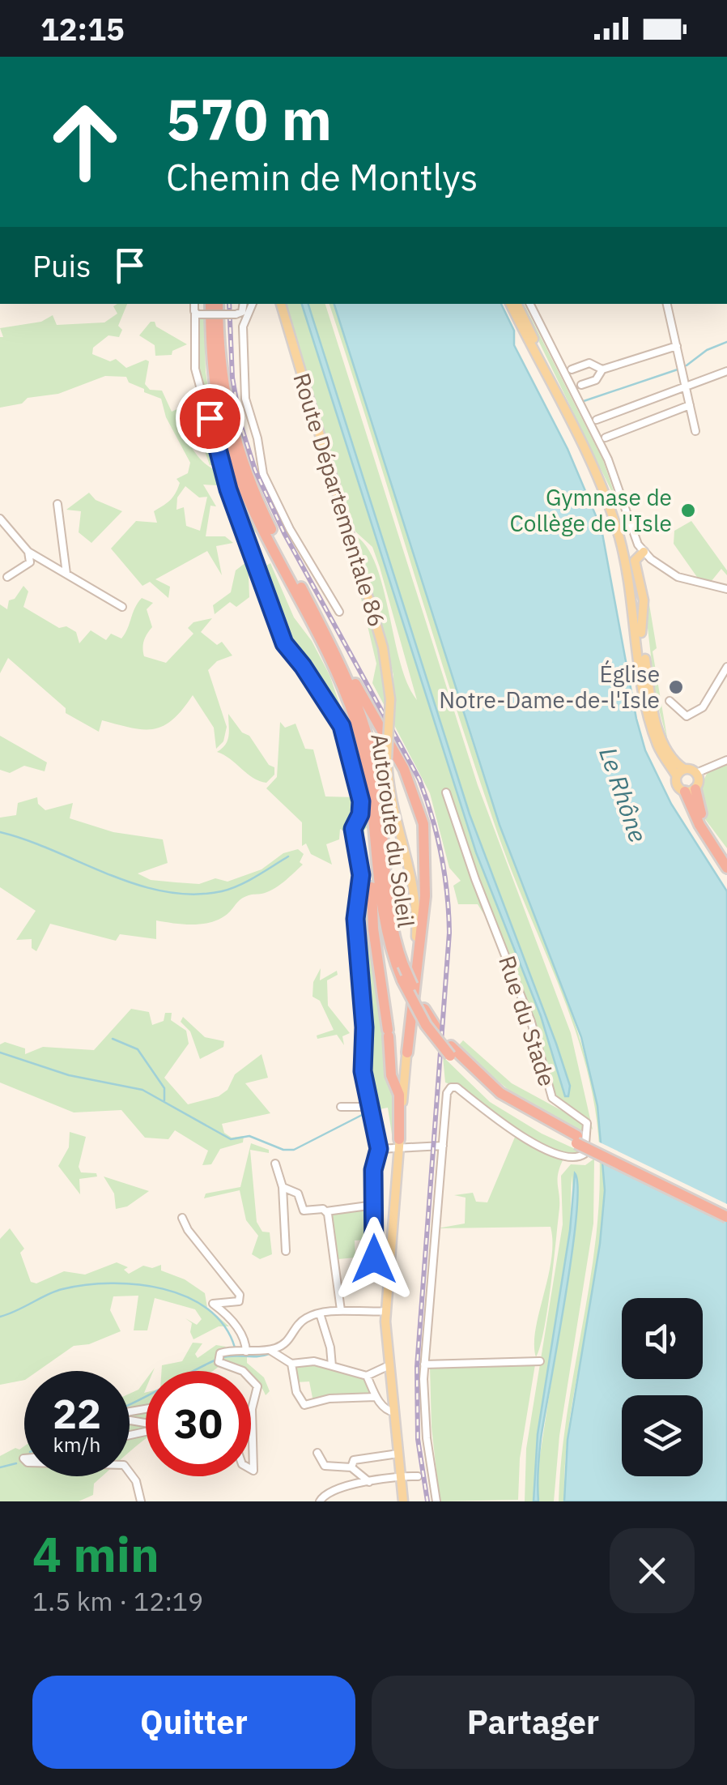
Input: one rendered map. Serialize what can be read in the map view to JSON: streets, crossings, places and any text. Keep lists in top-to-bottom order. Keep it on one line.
{"streets":{"highway":["Autoroute du Soleil"],"main road":["Route Départementale 86"],"street":["Rue du Stade"]},"water":["Le Rhône"],"places":["Gymnase de Collège de l'Isle","Église Notre-Dame-de-l'Isle"],"page":{"status":"12:15","turn":["570 m","Chemin de Montlys"],"then":"Puis","speed":"22 km/h","limit":"30","heading":["4 min","1.5 km · 12:19"],"buttons":["Quitter","Partager"]}}
